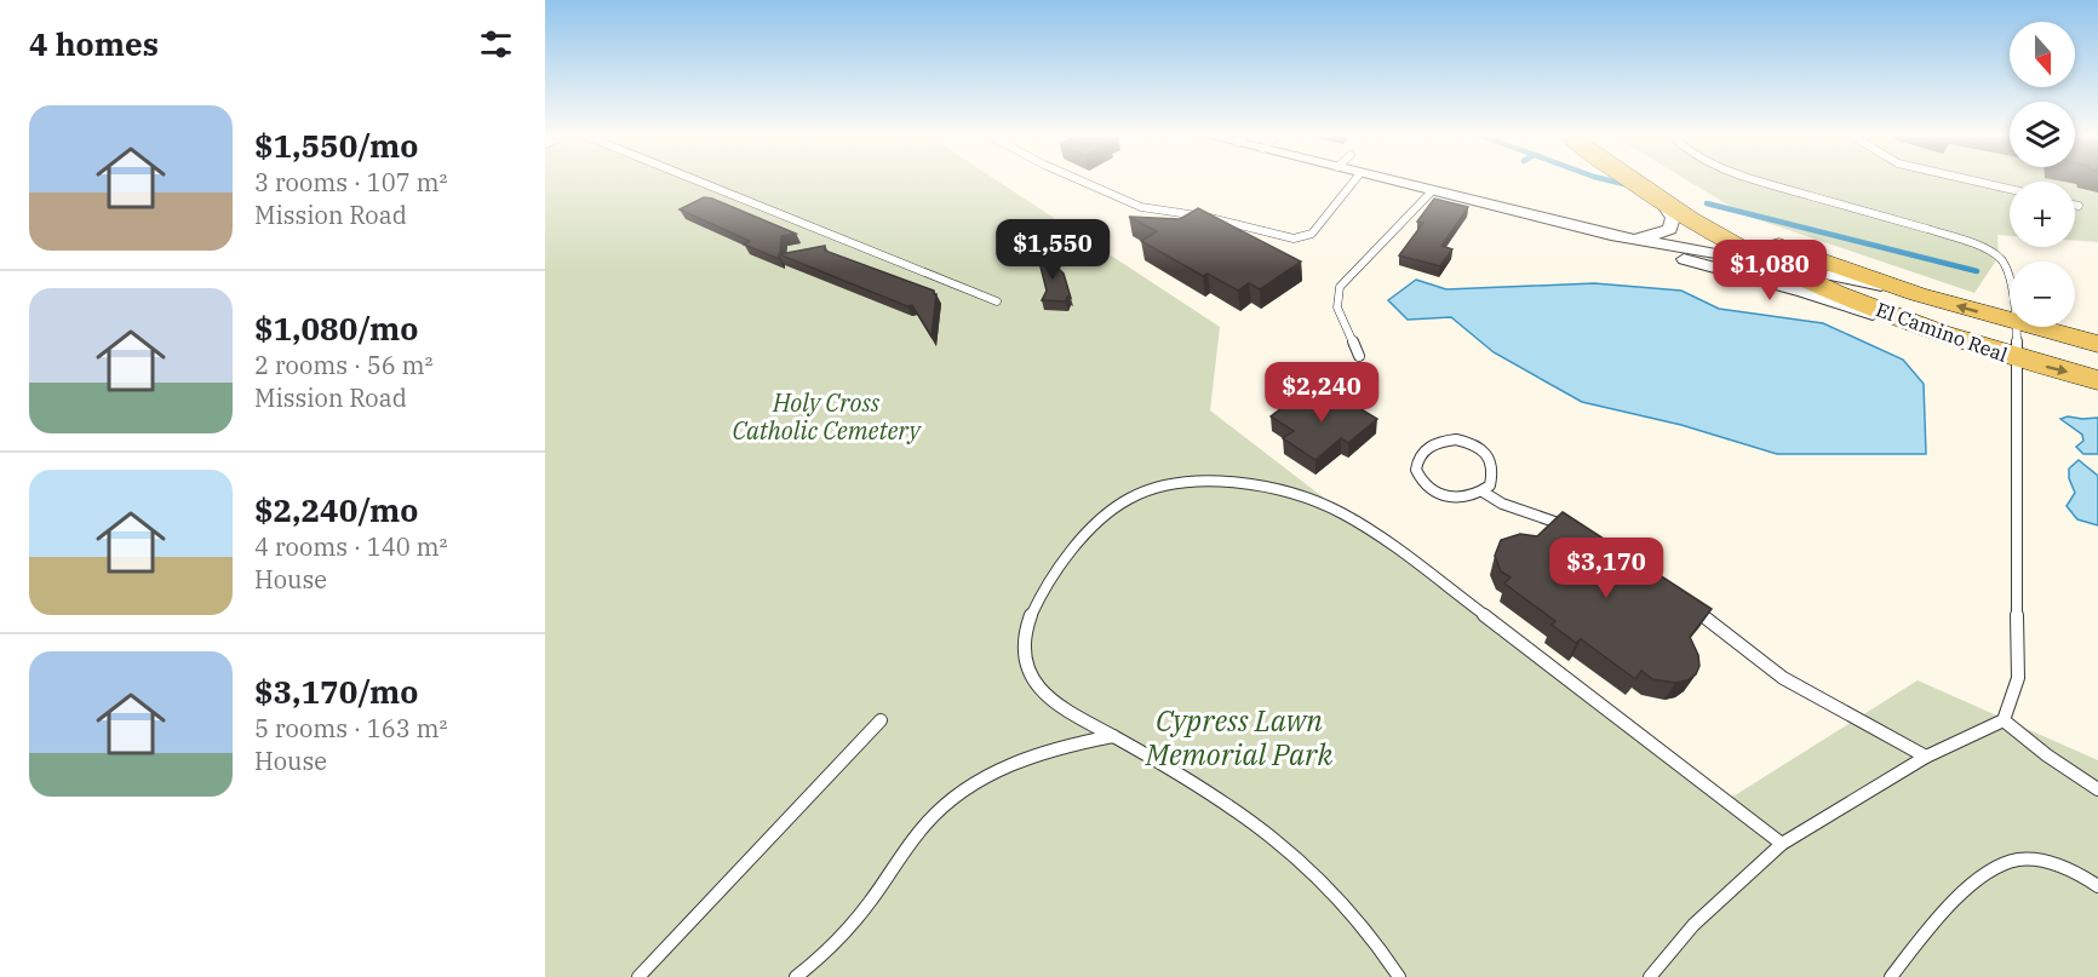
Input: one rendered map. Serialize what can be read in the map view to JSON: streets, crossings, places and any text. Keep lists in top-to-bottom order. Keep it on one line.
{"streets":{"main road":["El Camino Real"]},"parks":["Holy Cross Catholic Cemetery","Cypress Lawn Memorial Park"],"north":"bottom","page":{"heading":"4 homes","map_buttons":["+","−"],"list":[{"name":"$1,550/mo","note":"3 rooms · 107 m² · Mission Road"},{"name":"$1,080/mo","note":"2 rooms · 56 m² · Mission Road"},{"name":"$2,240/mo","note":"4 rooms · 140 m² · House"},{"name":"$3,170/mo","note":"5 rooms · 163 m² · House"}],"price":["$1,550","$1,080","$2,240","$3,170"]}}
